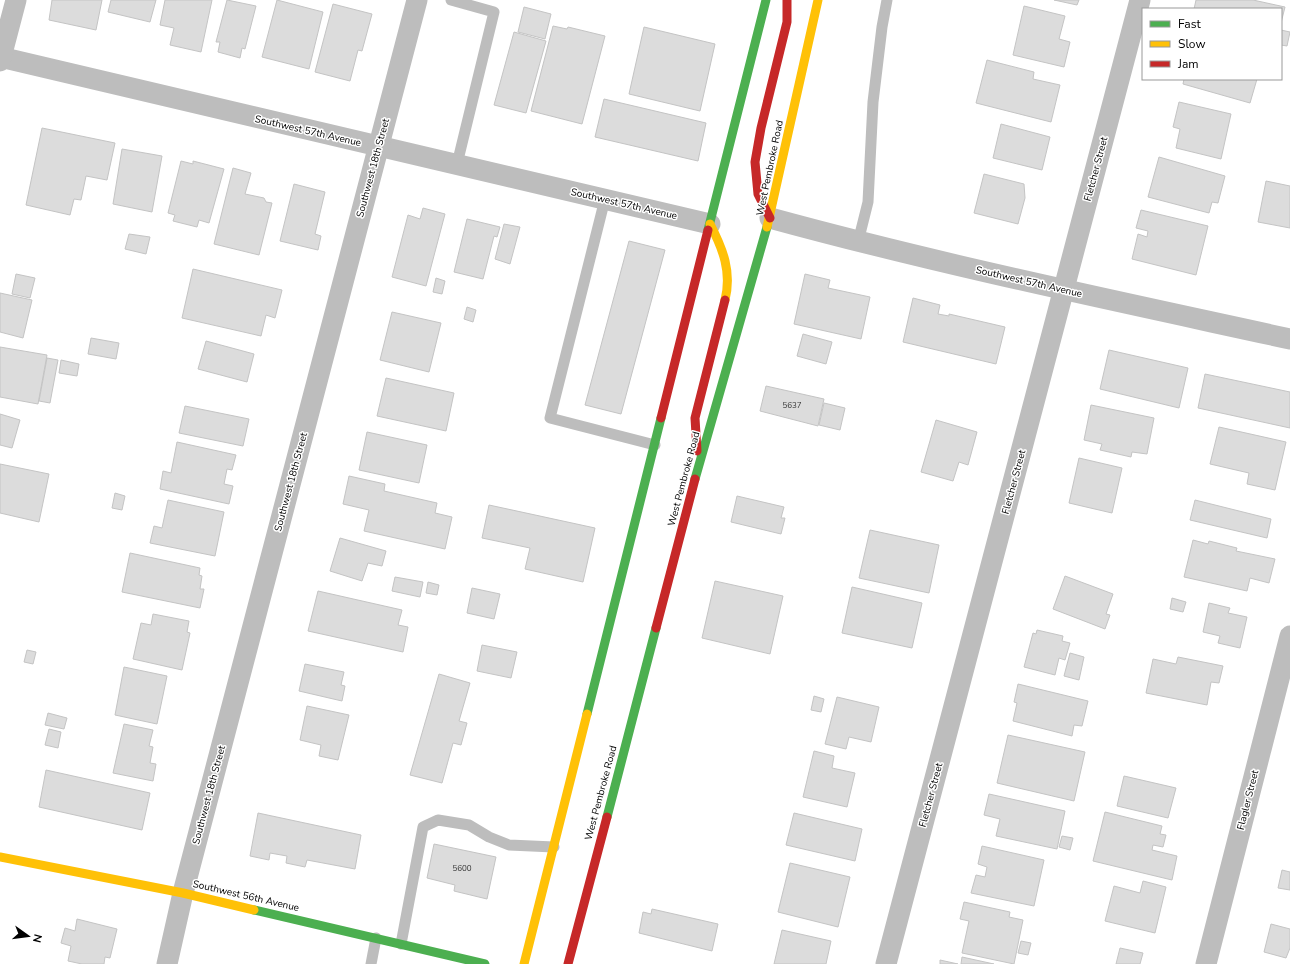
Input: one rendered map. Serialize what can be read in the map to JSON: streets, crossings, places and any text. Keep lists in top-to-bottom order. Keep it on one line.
{"streets":{"main road":["West Pembroke Road","Southwest 56th Avenue"],"street":["Southwest 57th Avenue","Southwest 18th Street","Fletcher Street","Flagler Street"]},"crossings":[["Southwest 57th Avenue","Southwest 18th Street"],["Southwest 57th Avenue","West Pembroke Road"],["Southwest 57th Avenue","Fletcher Street"],["Southwest 18th Street","Southwest 56th Avenue"]],"house_numbers":["5637","5600"],"legend":["Fast","Slow","Jam"],"north":"right"}
